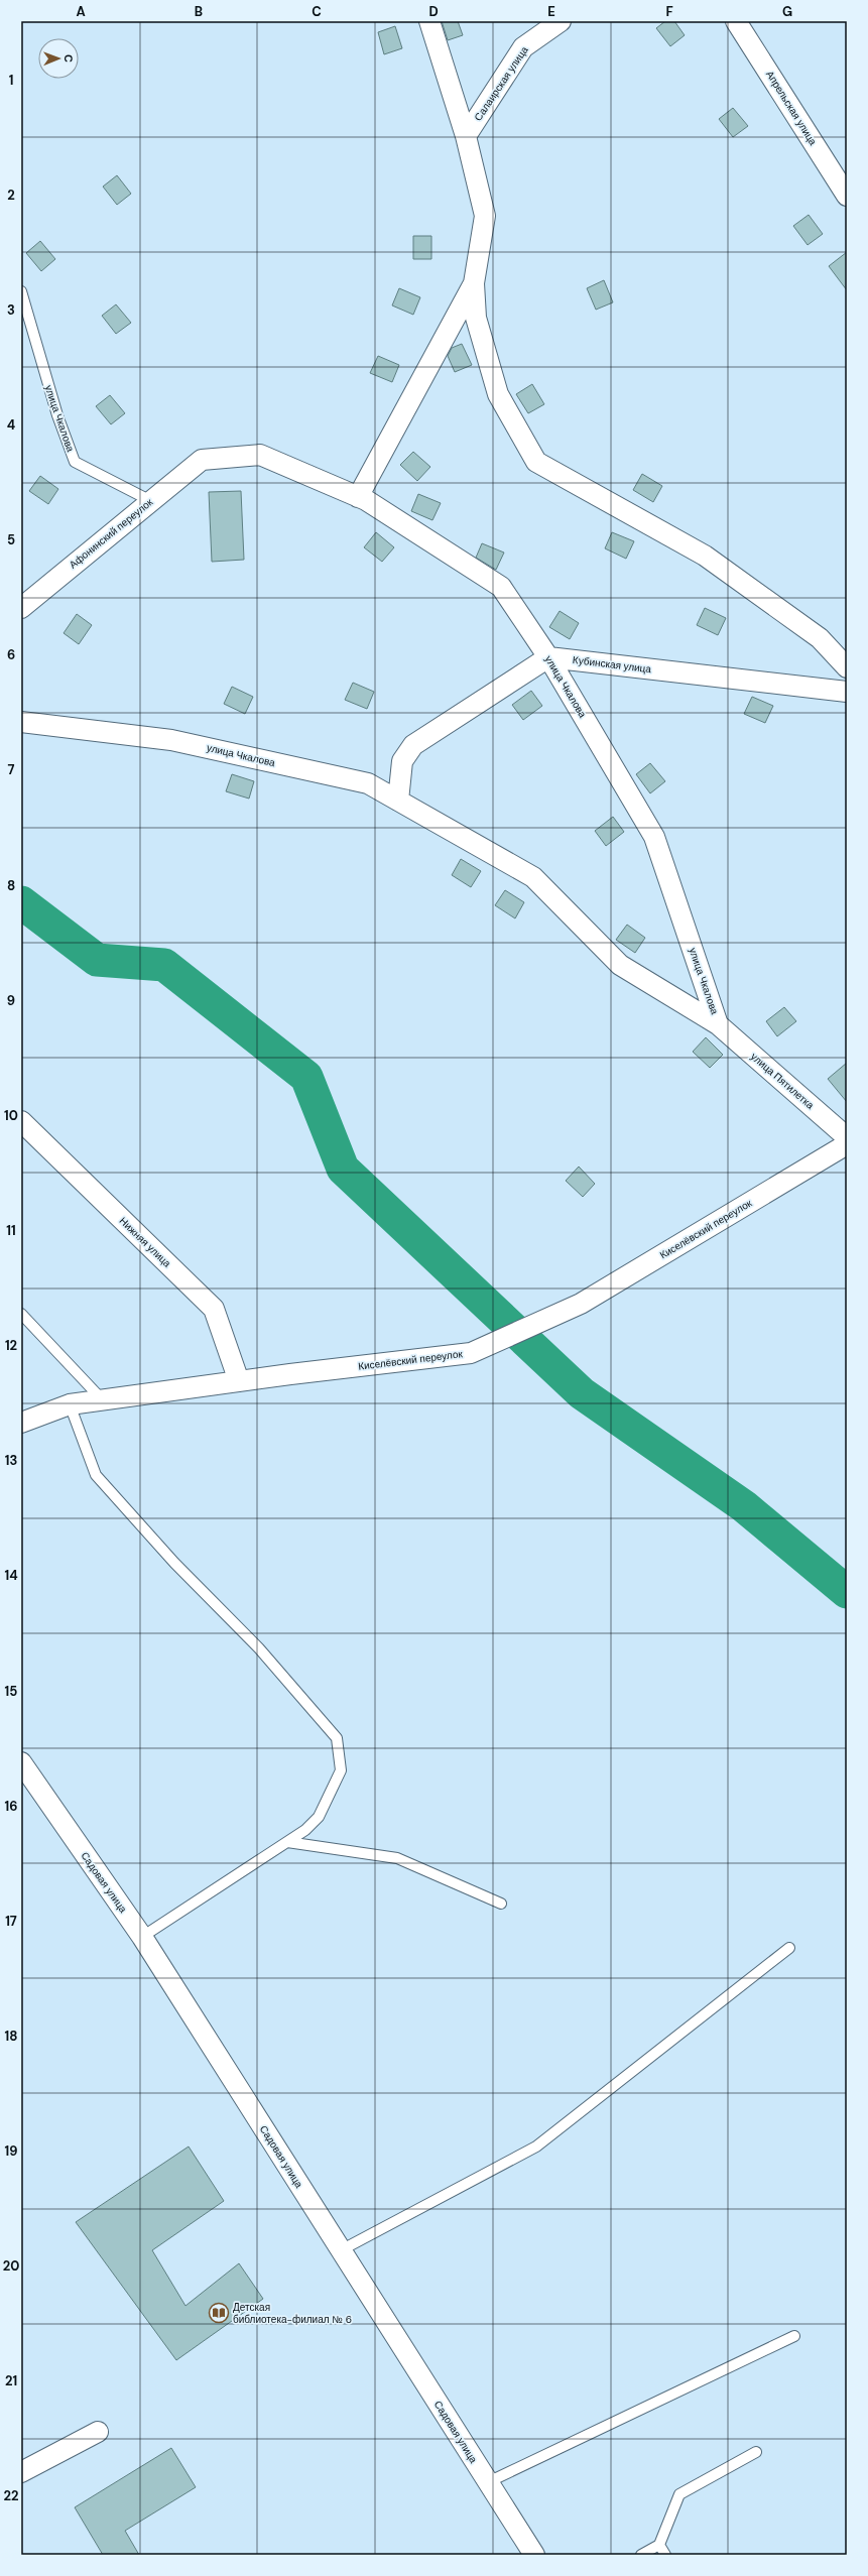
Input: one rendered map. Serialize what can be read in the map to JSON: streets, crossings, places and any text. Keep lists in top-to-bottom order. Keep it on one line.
{"streets":{"street":["Салаирская улица","Апрельская улица","улица Чкалова","Афонинский переулок","Кубинская улица","улица Пятилетка","Киселёвский переулок","Нижняя улица","Садовая улица"]},"crossings":[["улица Чкалова","Афонинский переулок"],["улица Чкалова","Кубинская улица"],["улица Чкалова","улица Пятилетка"],["Киселёвский переулок","Нижняя улица"]],"places":{"library":["Детская библиотека-филиал № 6"]},"north":"right","grid":{"columns":["A","B","C","D","E","F","G"],"rows":["1","2","3","4","5","6","7","8","9","10","11","12","13","14","15","16","17","18","19","20","21","22"]}}
